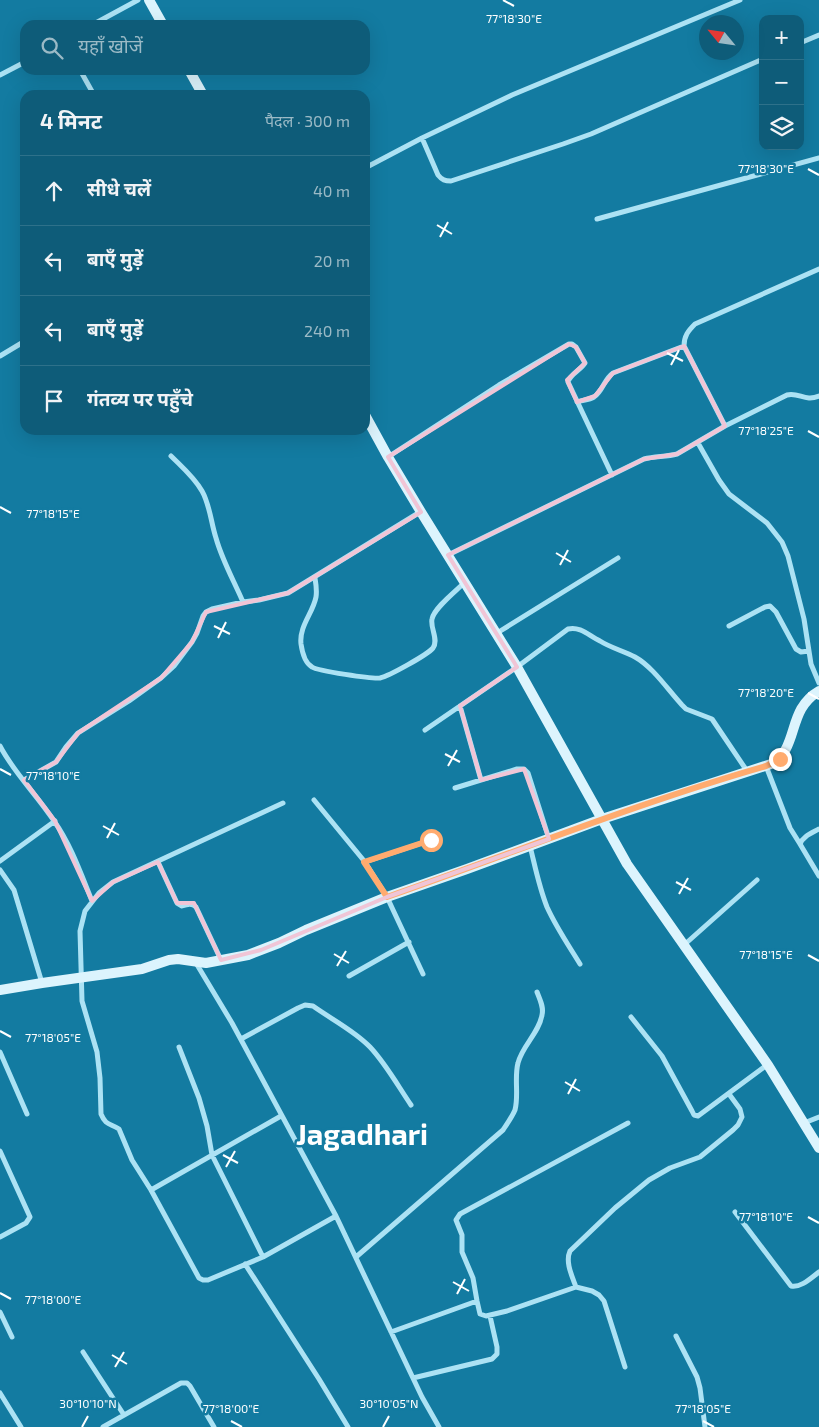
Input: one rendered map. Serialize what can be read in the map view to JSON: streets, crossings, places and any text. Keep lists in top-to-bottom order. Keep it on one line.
{"districts":["Jagadhari"],"north":"top left","page":{"map_buttons":["+","−"],"search":"यहाँ खोजें","heading":["4 मिनट","पैदल · 300 m"],"list":[["सीधे चलें","40 m"],["बाएँ मुड़ें","20 m"],["बाएँ मुड़ें","240 m"],"गंतव्य पर पहुँचे"]},"coordinates":["77°18'30\"E","77°18'25\"E","77°18'15\"E","77°18'20\"E","77°18'10\"E","77°18'05\"E","77°18'00\"E","30°10'10\"N","30°10'05\"N"]}
